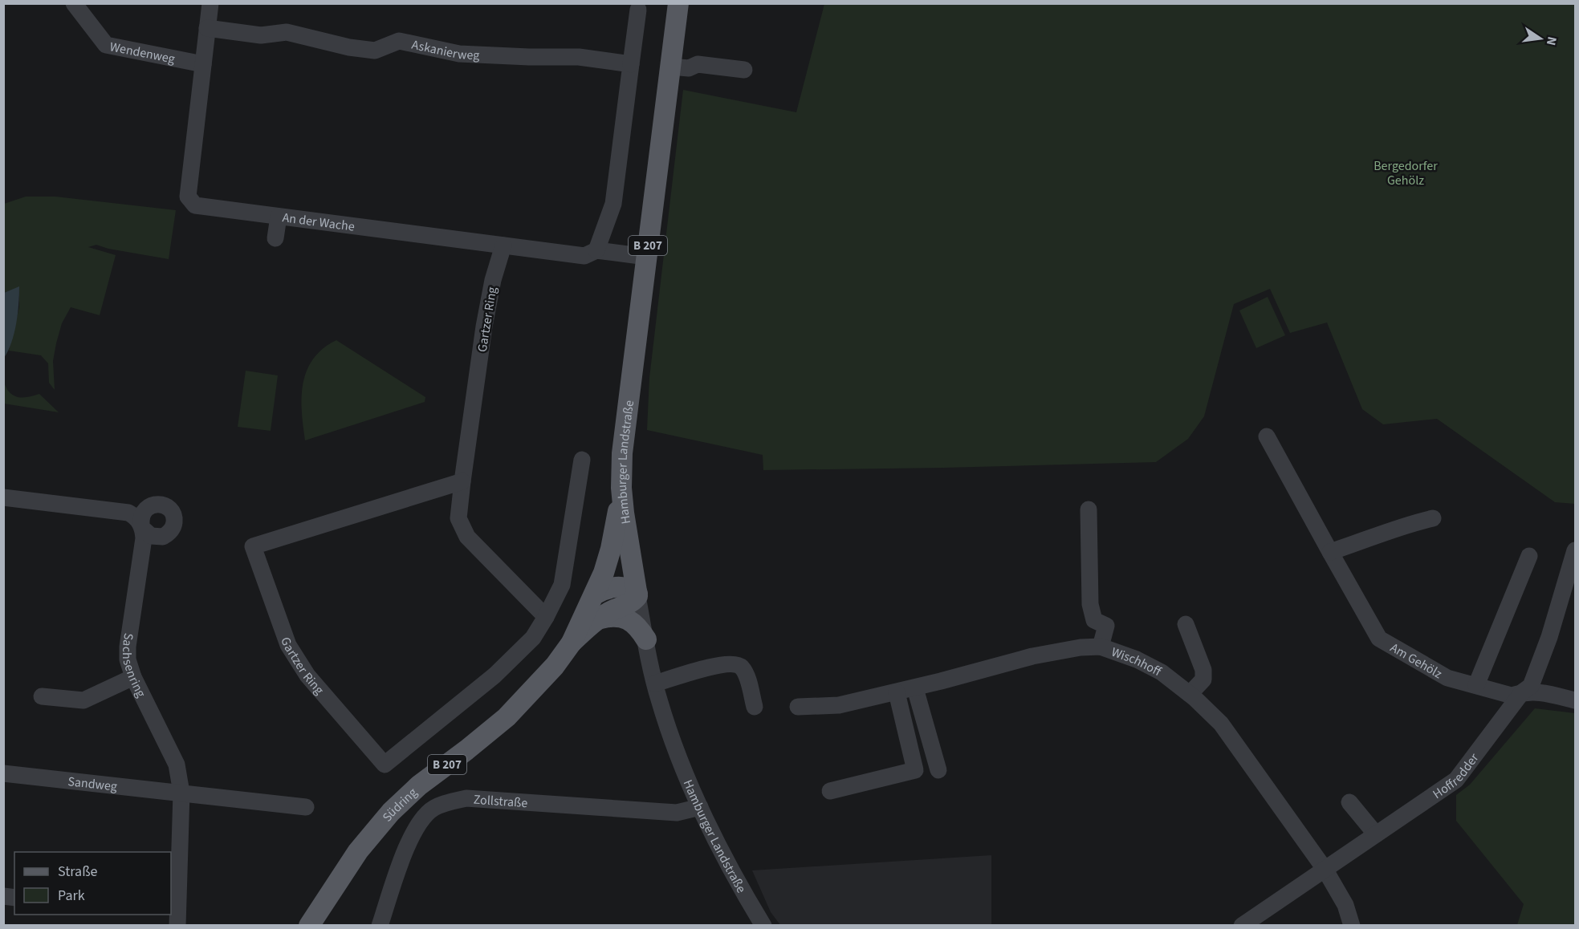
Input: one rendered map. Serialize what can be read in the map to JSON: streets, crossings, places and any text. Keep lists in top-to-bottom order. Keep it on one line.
{"streets":{"main road":["B 207","Hamburger Landstraße","Südring"],"street":["Askanierweg","Wendenweg","An der Wache","Gartzer Ring","Am Gehölz","Wischhoff","Sachsenring","Hoffredder","Sandweg","Zollstraße"]},"crossings":[["Askanierweg","An der Wache"],["Wendenweg","An der Wache"],["An der Wache","Gartzer Ring"],["An der Wache","Hamburger Landstraße"],["Hamburger Landstraße","Zollstraße"],["Hamburger Landstraße","Südring"],["Am Gehölz","Hoffredder"],["Wischhoff","Hoffredder"],["Sachsenring","Sandweg"]],"parks":["Bergedorfer Gehölz"],"legend":["Straße","Park"],"north":"right"}
